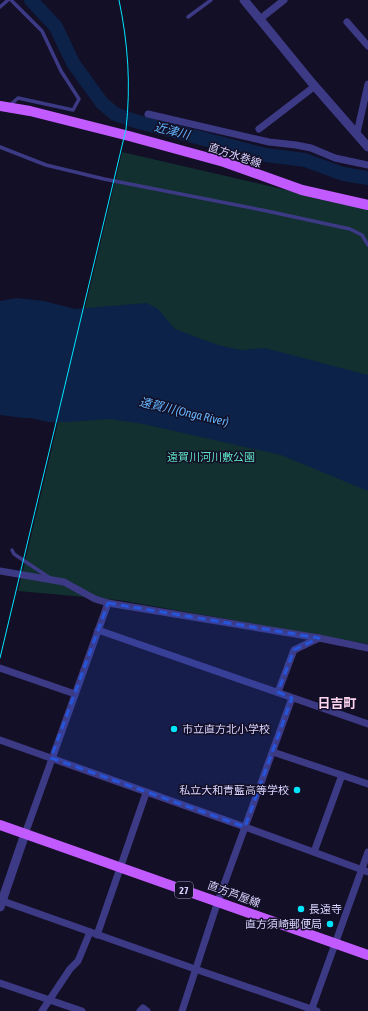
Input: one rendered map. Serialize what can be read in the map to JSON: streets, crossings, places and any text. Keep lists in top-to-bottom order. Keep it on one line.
{"streets":{"main road":["直方水巻線","27","直方芦屋線"]},"districts":["日吉町"],"water":["近津川","遠賀川 (Onga River)"],"parks":["遠賀川河川敷公園"],"places":["市立直方北小学校","私立大和青藍高等学校","長遠寺","直方須崎郵便局"]}
